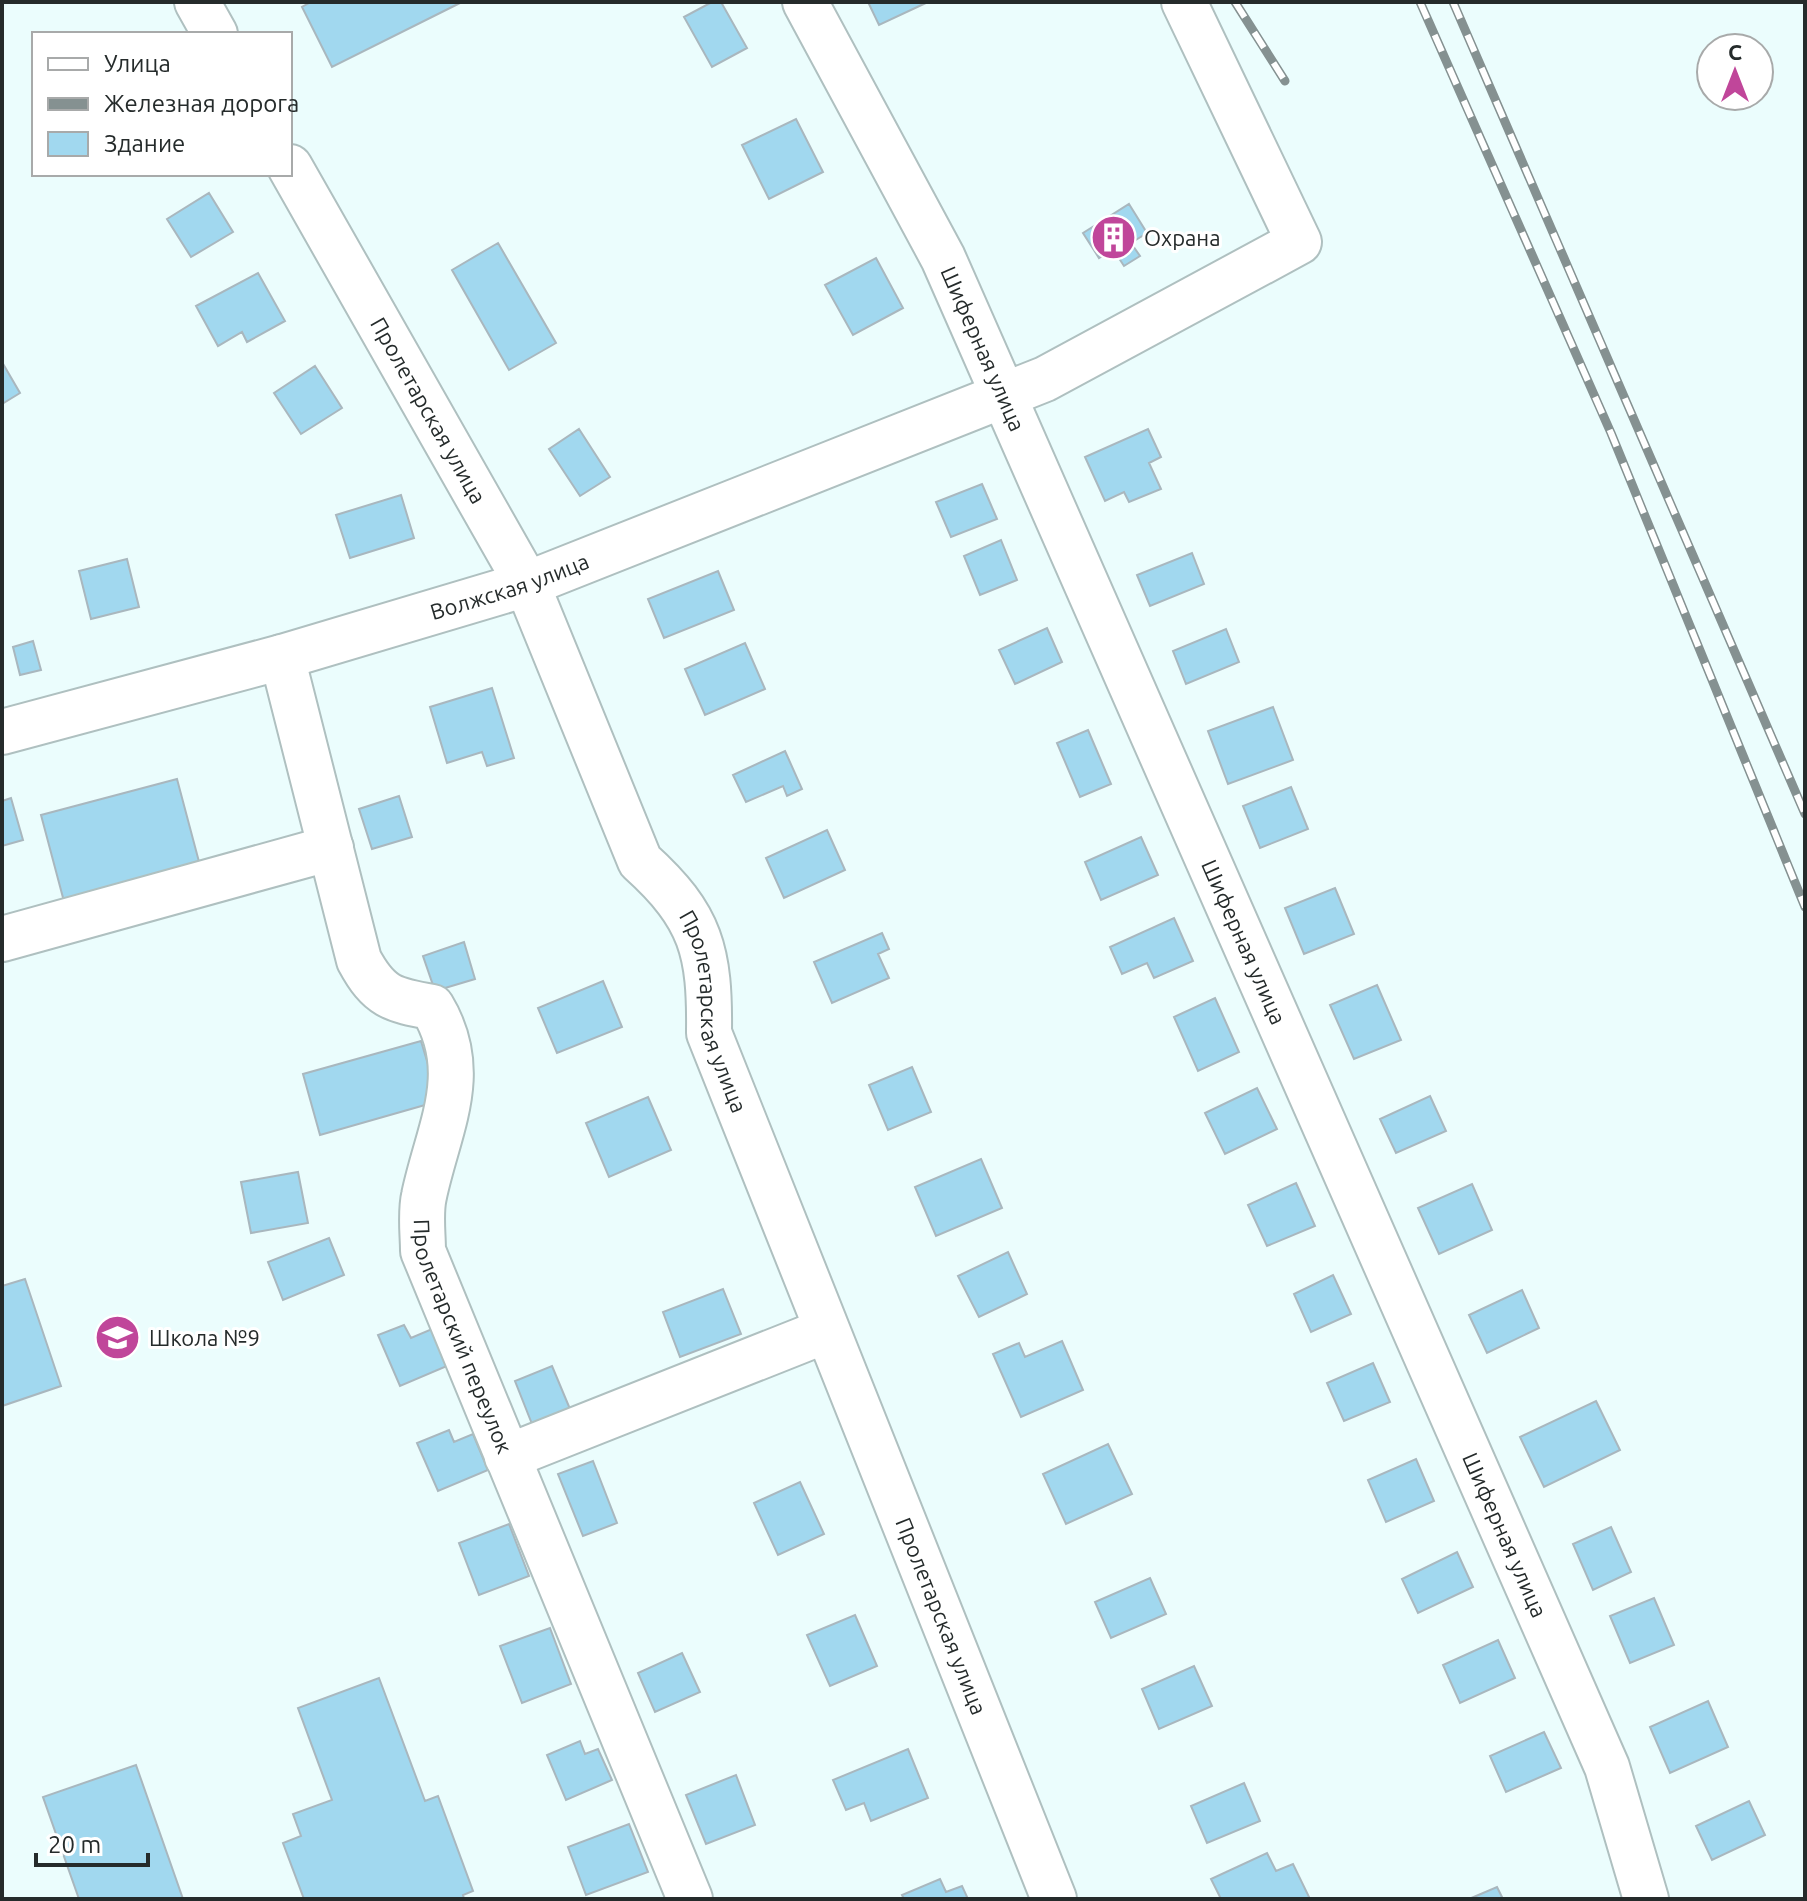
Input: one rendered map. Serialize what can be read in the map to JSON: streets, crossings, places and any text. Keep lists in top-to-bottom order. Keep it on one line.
{"streets":{"street":["Шиферная улица","Пролетарская улица","Волжская улица","Пролетарский переулок"]},"crossings":[["Шиферная улица","Волжская улица"],["Пролетарская улица","Волжская улица"],["Волжская улица","Пролетарский переулок"]],"places":{"building":["Охрана"],"school or university":["Школа №9"]},"legend":["Улица","Железная дорога","Здание"],"scale_bar":"20 m","north":"top"}
